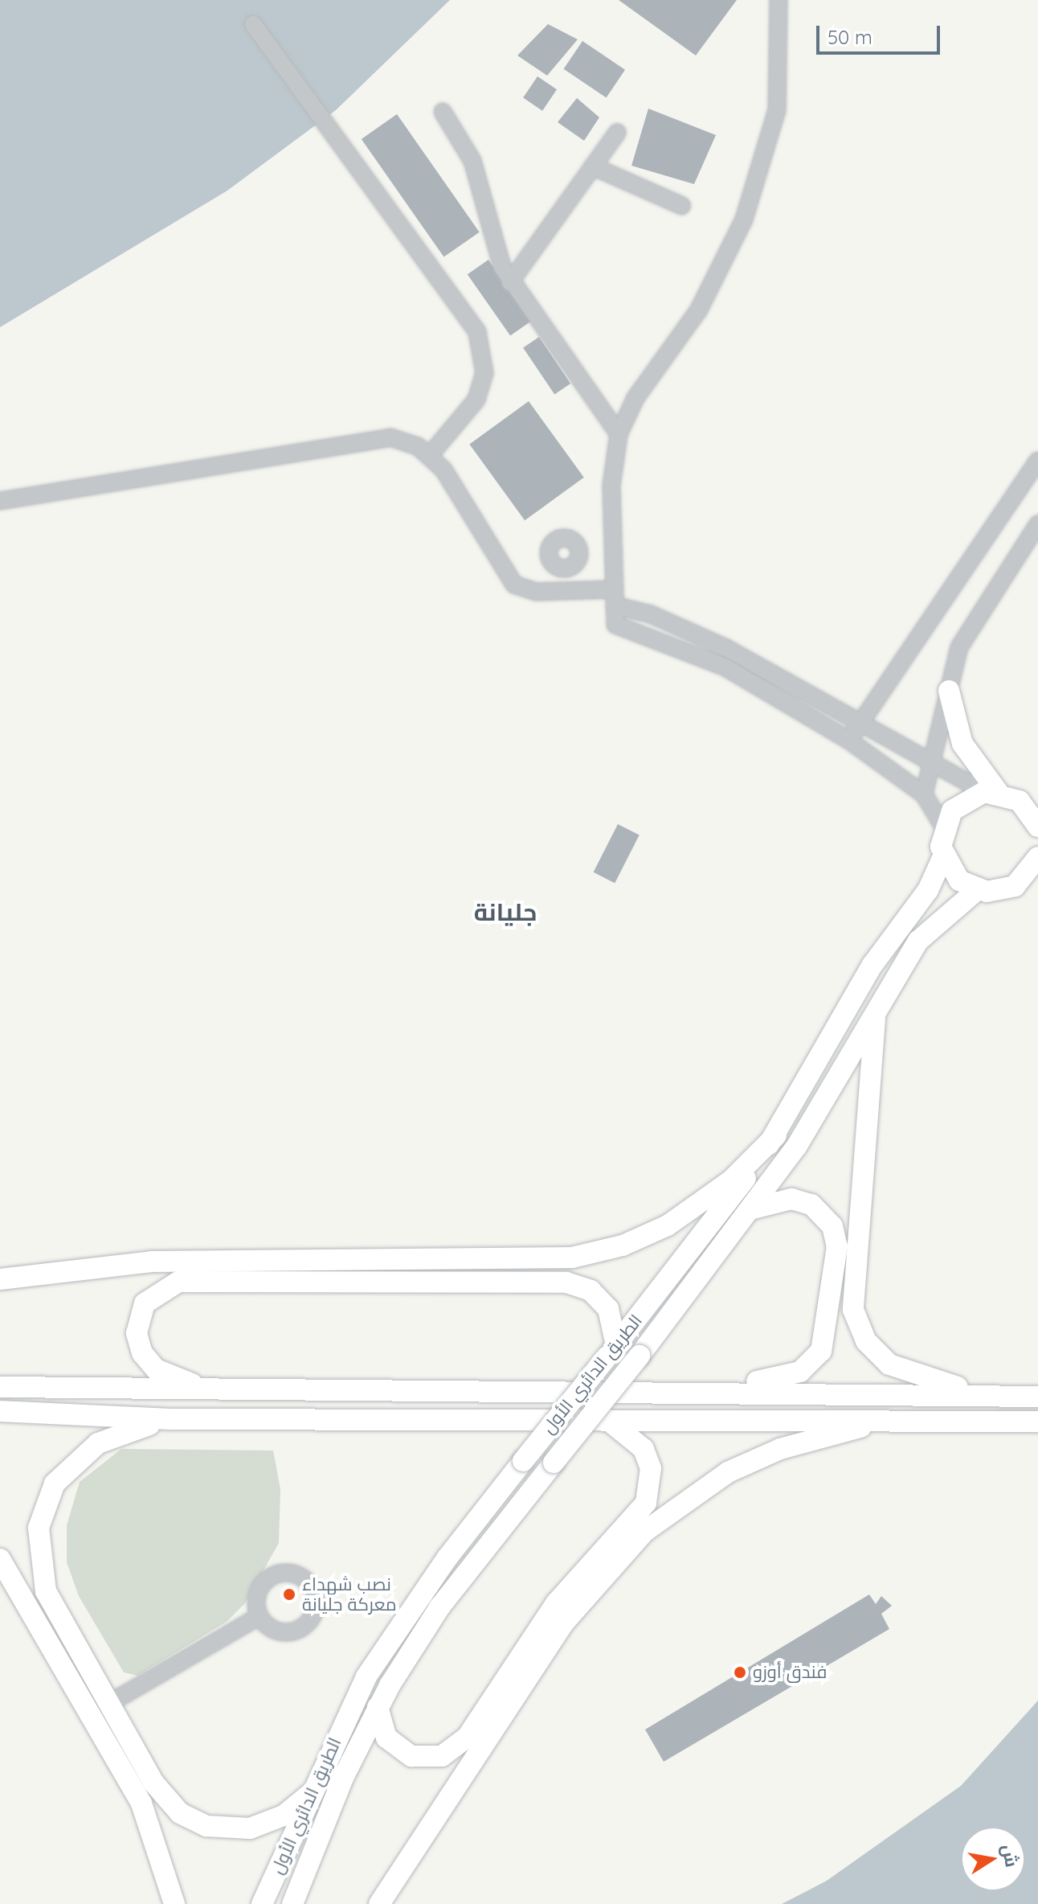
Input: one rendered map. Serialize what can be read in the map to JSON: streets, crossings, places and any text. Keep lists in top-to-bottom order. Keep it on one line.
{"streets":{"main road":["الطريق الدائري الأول"]},"districts":["جليانة"],"places":["نصب شهداء معركة جليانة","فندق أوزو"],"scale_bar":"50 m","north":"right"}
